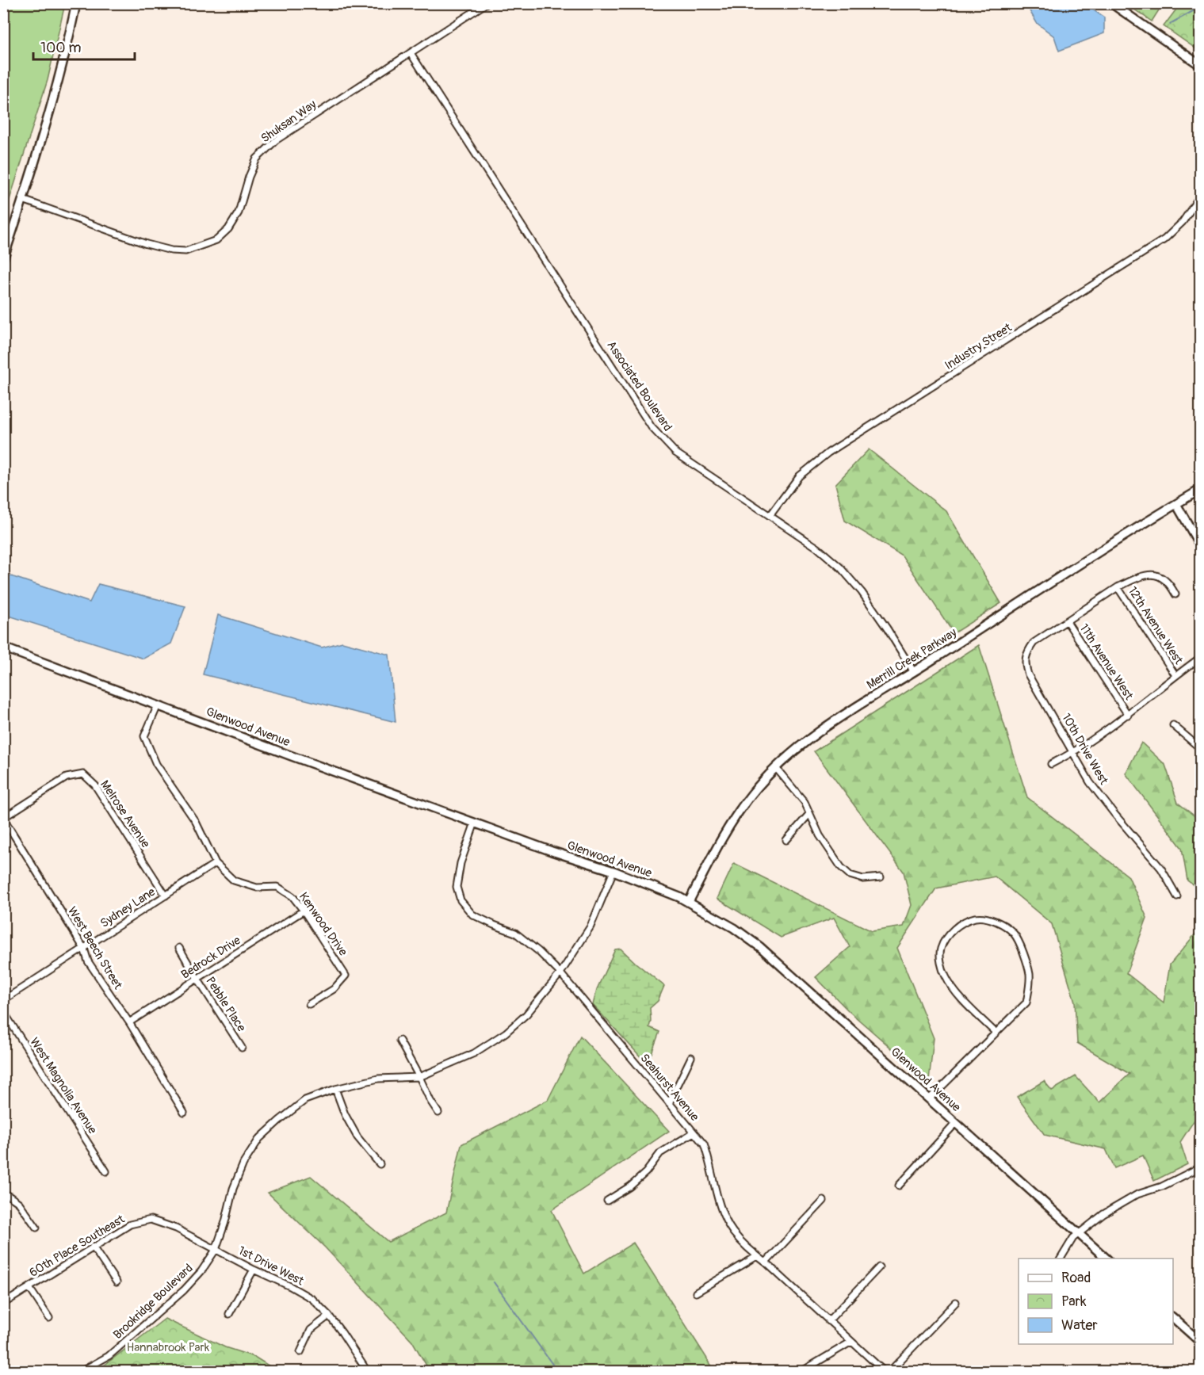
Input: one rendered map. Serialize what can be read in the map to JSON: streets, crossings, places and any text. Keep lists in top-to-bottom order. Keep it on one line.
{"streets":{"street":["Shuksan Way","Industry Street","Associated Boulevard","12th Avenue West","Merrill Creek Parkway","11th Avenue West","Glenwood Avenue","10th Drive West","Melrose Avenue","Sydney Lane","Kenwood Drive","West Beech Street","Bedrock Drive","Pebble Place","West Magnolia Avenue","Seahurst Avenue","60th Place Southeast","1st Drive West","Brookridge Boulevard"]},"crossings":[["Shuksan Way","Associated Boulevard"],["Industry Street","Associated Boulevard"],["Associated Boulevard","Merrill Creek Parkway"],["Merrill Creek Parkway","Glenwood Avenue"],["11th Avenue West","10th Drive West"],["Glenwood Avenue","Kenwood Drive"],["Glenwood Avenue","Seahurst Avenue"],["Glenwood Avenue","Brookridge Boulevard"],["Melrose Avenue","Sydney Lane"],["Melrose Avenue","West Beech Street"],["Sydney Lane","Kenwood Drive"],["Sydney Lane","West Beech Street"],["Kenwood Drive","Bedrock Drive"],["West Beech Street","Bedrock Drive"],["Bedrock Drive","Pebble Place"],["Seahurst Avenue","Brookridge Boulevard"],["60th Place Southeast","1st Drive West"],["60th Place Southeast","Brookridge Boulevard"],["1st Drive West","Brookridge Boulevard"]],"parks":["Hannabrook Park"],"legend":["Road","Park","Water"],"scale_bar":"100 m"}
